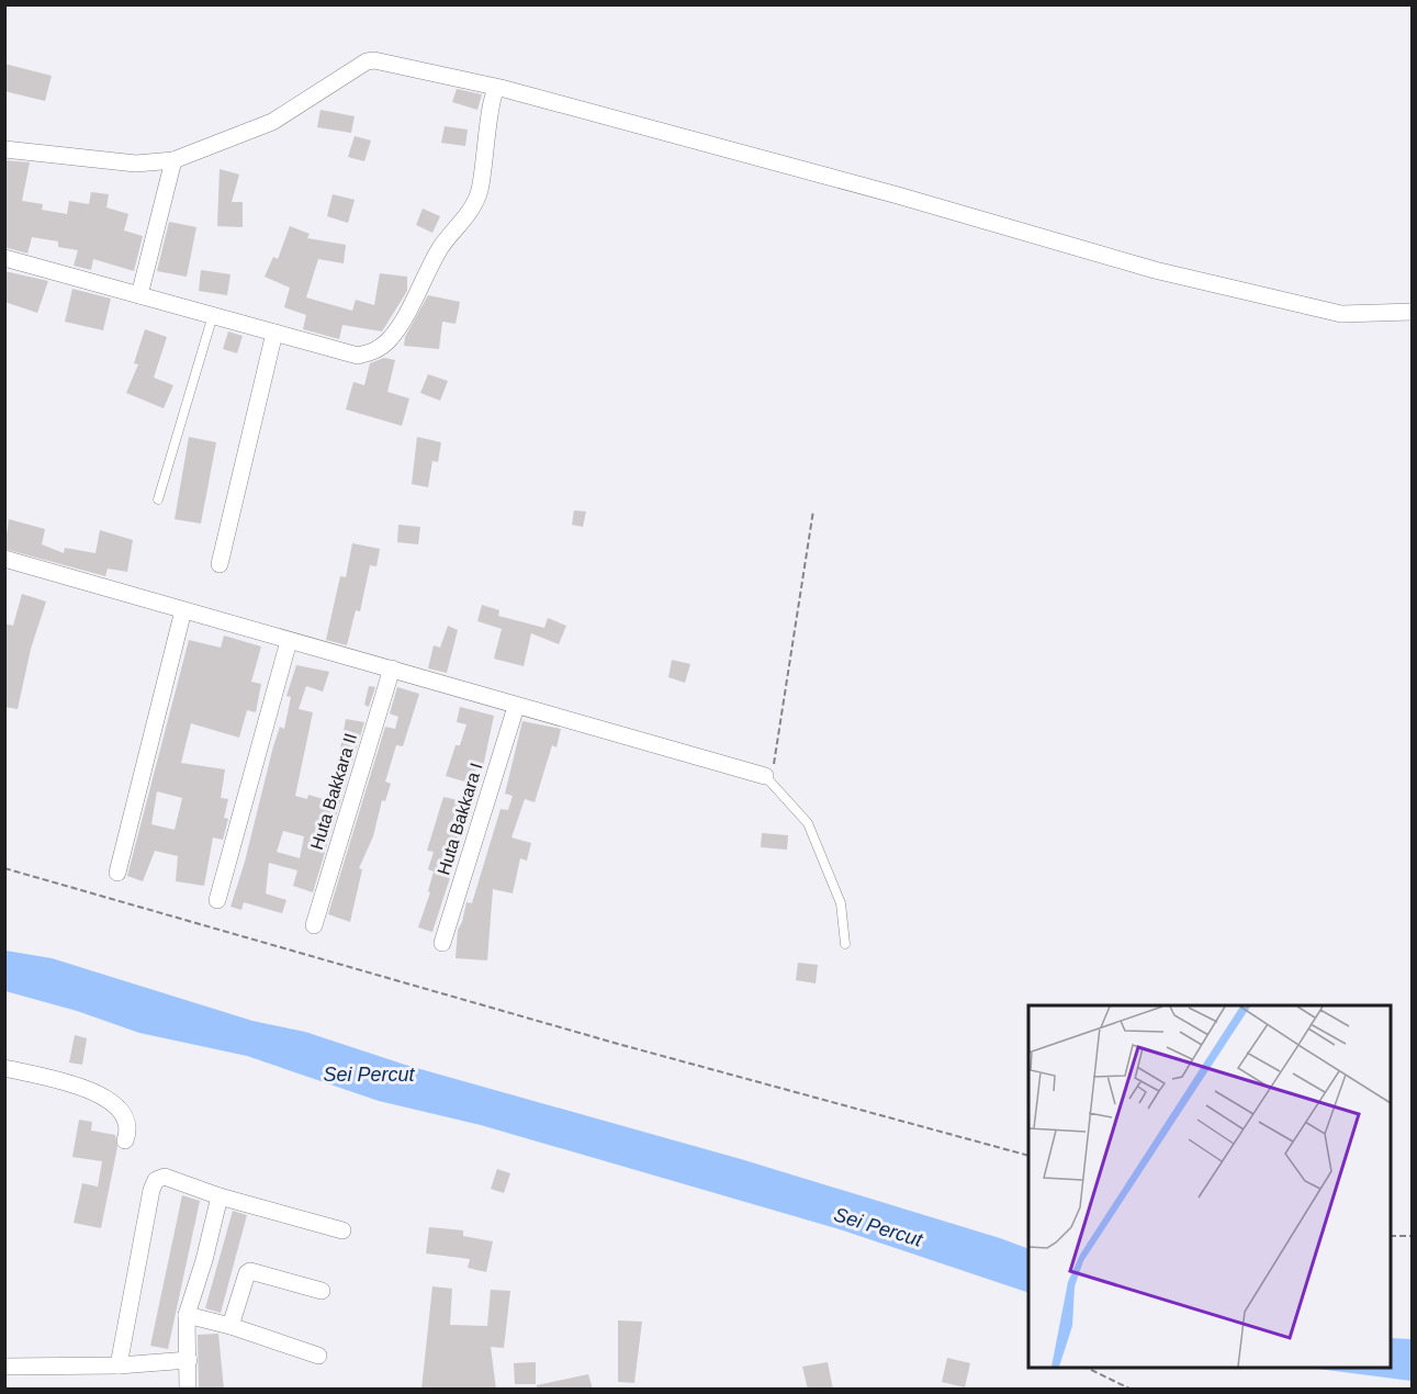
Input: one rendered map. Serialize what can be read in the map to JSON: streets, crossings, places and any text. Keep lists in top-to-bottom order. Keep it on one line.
{"streets":{"street":["Huta Bakkara II","Huta Bakkara I"]},"water":["Sei Percut"]}
